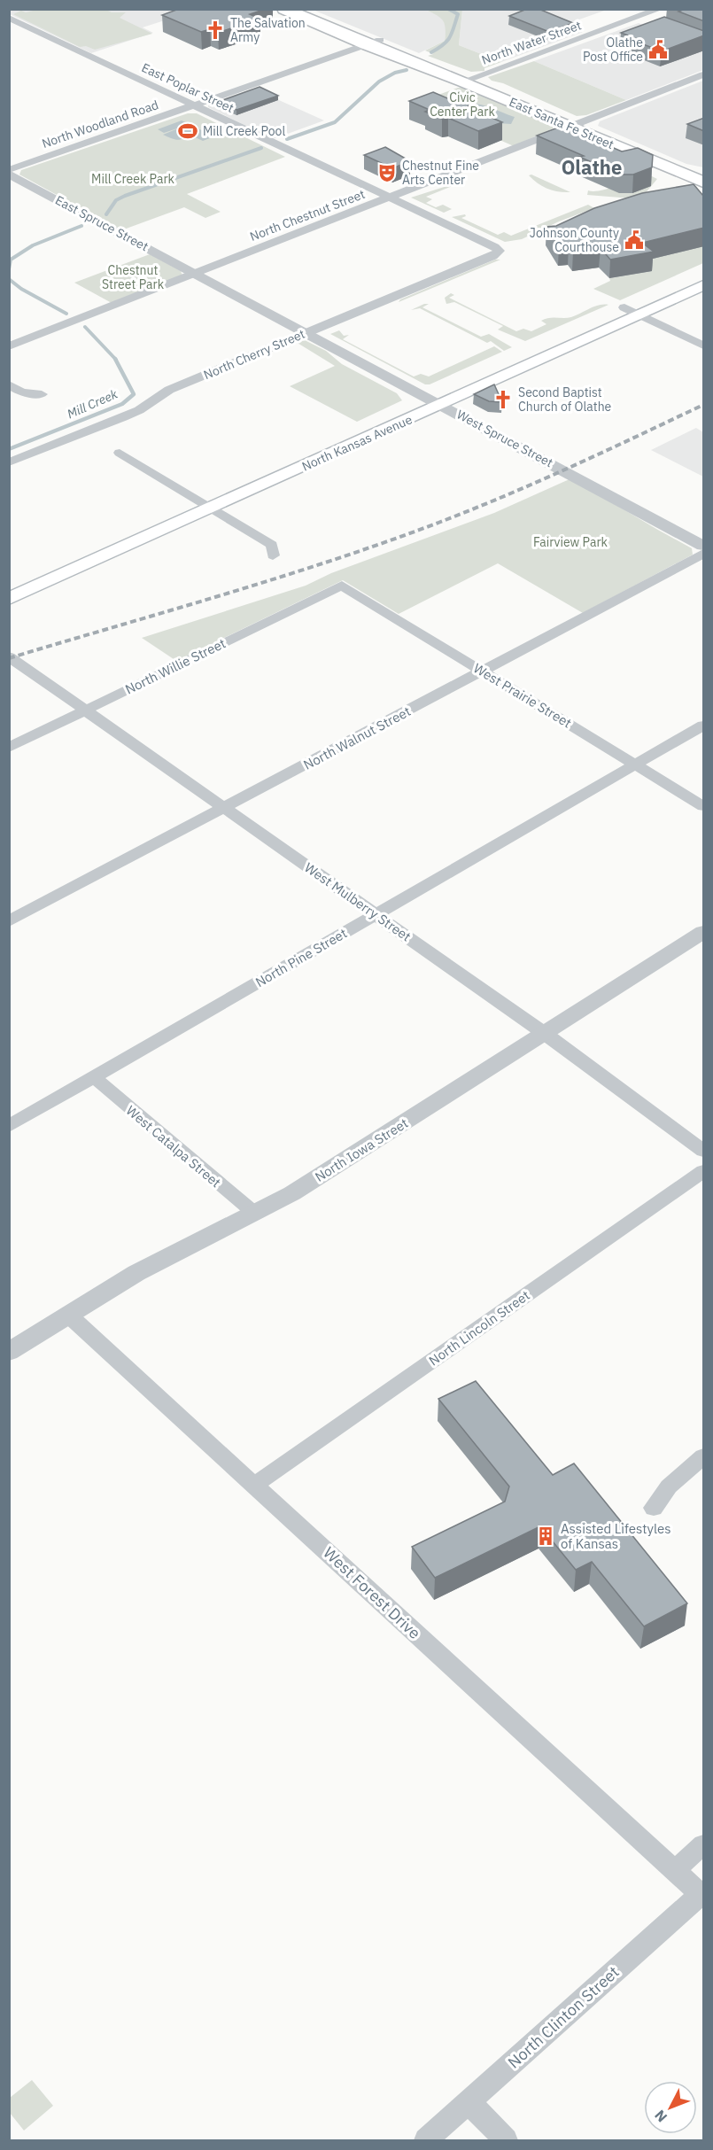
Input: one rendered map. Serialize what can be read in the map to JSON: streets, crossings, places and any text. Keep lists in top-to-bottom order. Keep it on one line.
{"streets":{"main road":["East Santa Fe Street","North Kansas Avenue"],"street":["North Water Street","East Poplar Street","North Woodland Road","North Chestnut Street","East Spruce Street","North Cherry Street","West Spruce Street","North Willie Street","West Prairie Street","North Walnut Street","West Mulberry Street","North Pine Street","West Catalpa Street","North Iowa Street","North Lincoln Street","West Forest Drive","North Clinton Street"]},"crossings":[["North Water Street","East Santa Fe Street"],["East Poplar Street","North Woodland Road"],["East Poplar Street","North Chestnut Street"],["East Poplar Street","North Cherry Street"],["East Santa Fe Street","North Woodland Road"],["East Santa Fe Street","North Chestnut Street"],["North Woodland Road","East Spruce Street"],["North Chestnut Street","East Spruce Street"],["East Spruce Street","North Cherry Street"],["East Spruce Street","West Spruce Street"],["North Cherry Street","West Spruce Street"],["West Spruce Street","North Kansas Avenue"],["North Willie Street","West Prairie Street"],["North Willie Street","West Mulberry Street"],["West Prairie Street","North Walnut Street"],["West Prairie Street","North Pine Street"],["North Walnut Street","West Mulberry Street"],["West Mulberry Street","North Pine Street"],["West Mulberry Street","North Iowa Street"],["North Pine Street","West Catalpa Street"],["West Catalpa Street","North Iowa Street"],["North Iowa Street","West Forest Drive"],["North Lincoln Street","West Forest Drive"],["West Forest Drive","North Clinton Street"]],"districts":["Olathe"],"water":["Mill Creek"],"parks":["Civic Center Park","Mill Creek Park","Chestnut Street Park","Fairview Park"],"places":{"church":["The Salvation Army","Second Baptist Church of Olathe"],"public building":["Olathe Post Office","Johnson County Courthouse"],"sports":["Mill Creek Pool"],"theatre":["Chestnut Fine Arts Center"],"building":["Assisted Lifestyles of Kansas"]},"north":"bottom left"}
